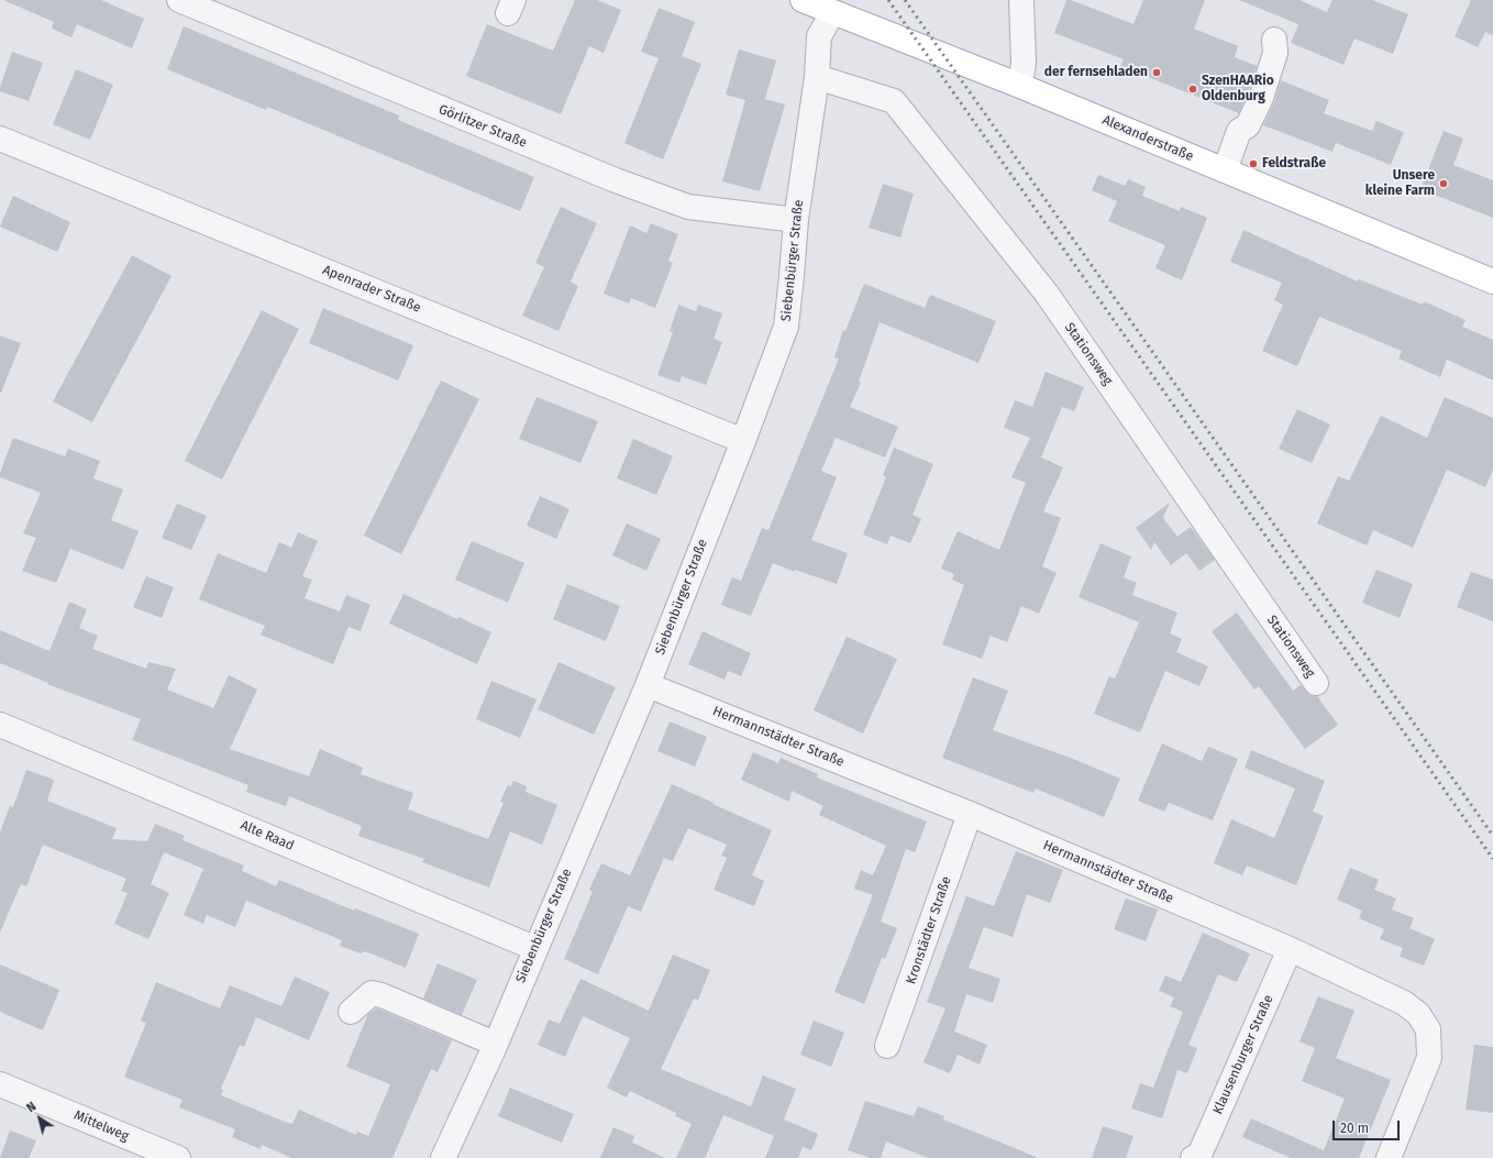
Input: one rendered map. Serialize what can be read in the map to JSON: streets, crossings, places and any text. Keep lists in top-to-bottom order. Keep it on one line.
{"streets":{"main road":["Alexanderstraße"],"street":["Görlitzer Straße","Siebenbürger Straße","Apenrader Straße","Stationsweg","Hermannstädter Straße","Alte Raad","Kronstädter Straße","Klausenburger Straße","Mittelweg"]},"crossings":[["Görlitzer Straße","Siebenbürger Straße"],["Alexanderstraße","Siebenbürger Straße"],["Siebenbürger Straße","Apenrader Straße"],["Siebenbürger Straße","Stationsweg"],["Siebenbürger Straße","Hermannstädter Straße"],["Siebenbürger Straße","Alte Raad"],["Hermannstädter Straße","Kronstädter Straße"],["Hermannstädter Straße","Klausenburger Straße"]],"places":["der fernsehladen","SzenHAARio Oldenburg","Feldstraße","Unsere kleine Farm"],"scale_bar":"20 m","north":"top left"}
